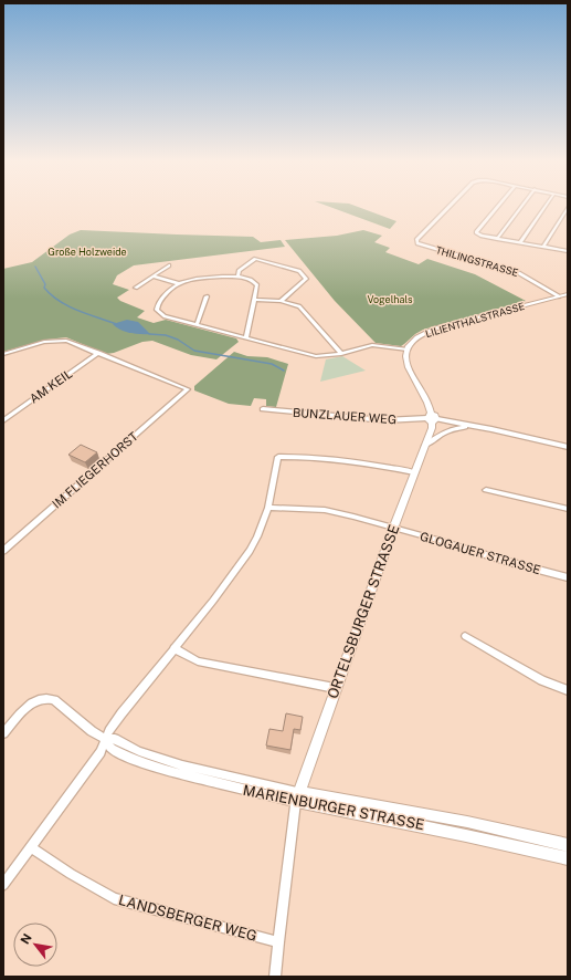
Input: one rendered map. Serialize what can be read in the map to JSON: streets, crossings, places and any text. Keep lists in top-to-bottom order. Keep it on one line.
{"streets":{"street":["THILINGSTRASSE","LILIENTHALSTRASSE","AM KEIL","BUNZLAUER WEG","IM FLIEGERHORST","GLOGAUER STRASSE","ORTELSBURGER STRASSE","MARIENBURGER STRASSE","LANDSBERGER WEG"]},"crossings":[["THILINGSTRASSE","LILIENTHALSTRASSE"],["AM KEIL","IM FLIEGERHORST"],["BUNZLAUER WEG","ORTELSBURGER STRASSE"],["GLOGAUER STRASSE","ORTELSBURGER STRASSE"],["ORTELSBURGER STRASSE","MARIENBURGER STRASSE"]],"parks":["Große Holzweide","Vogelhals"],"north":"top left"}
